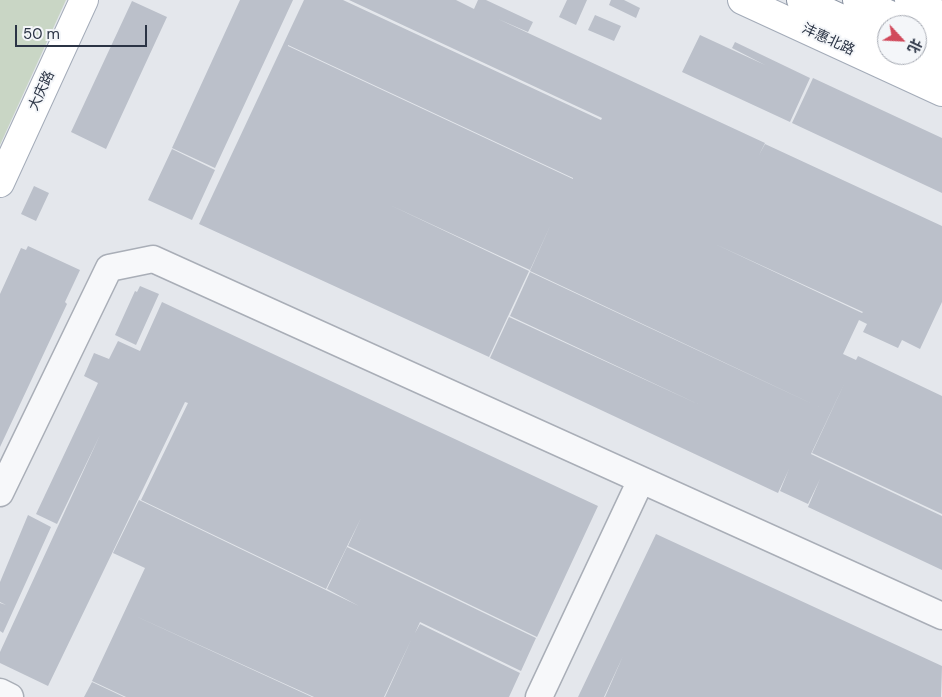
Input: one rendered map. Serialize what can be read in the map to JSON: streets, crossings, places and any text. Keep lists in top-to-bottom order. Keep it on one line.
{"streets":{"main road":["沣惠北路","大庆路"]},"scale_bar":"50 m","north":"bottom right"}
